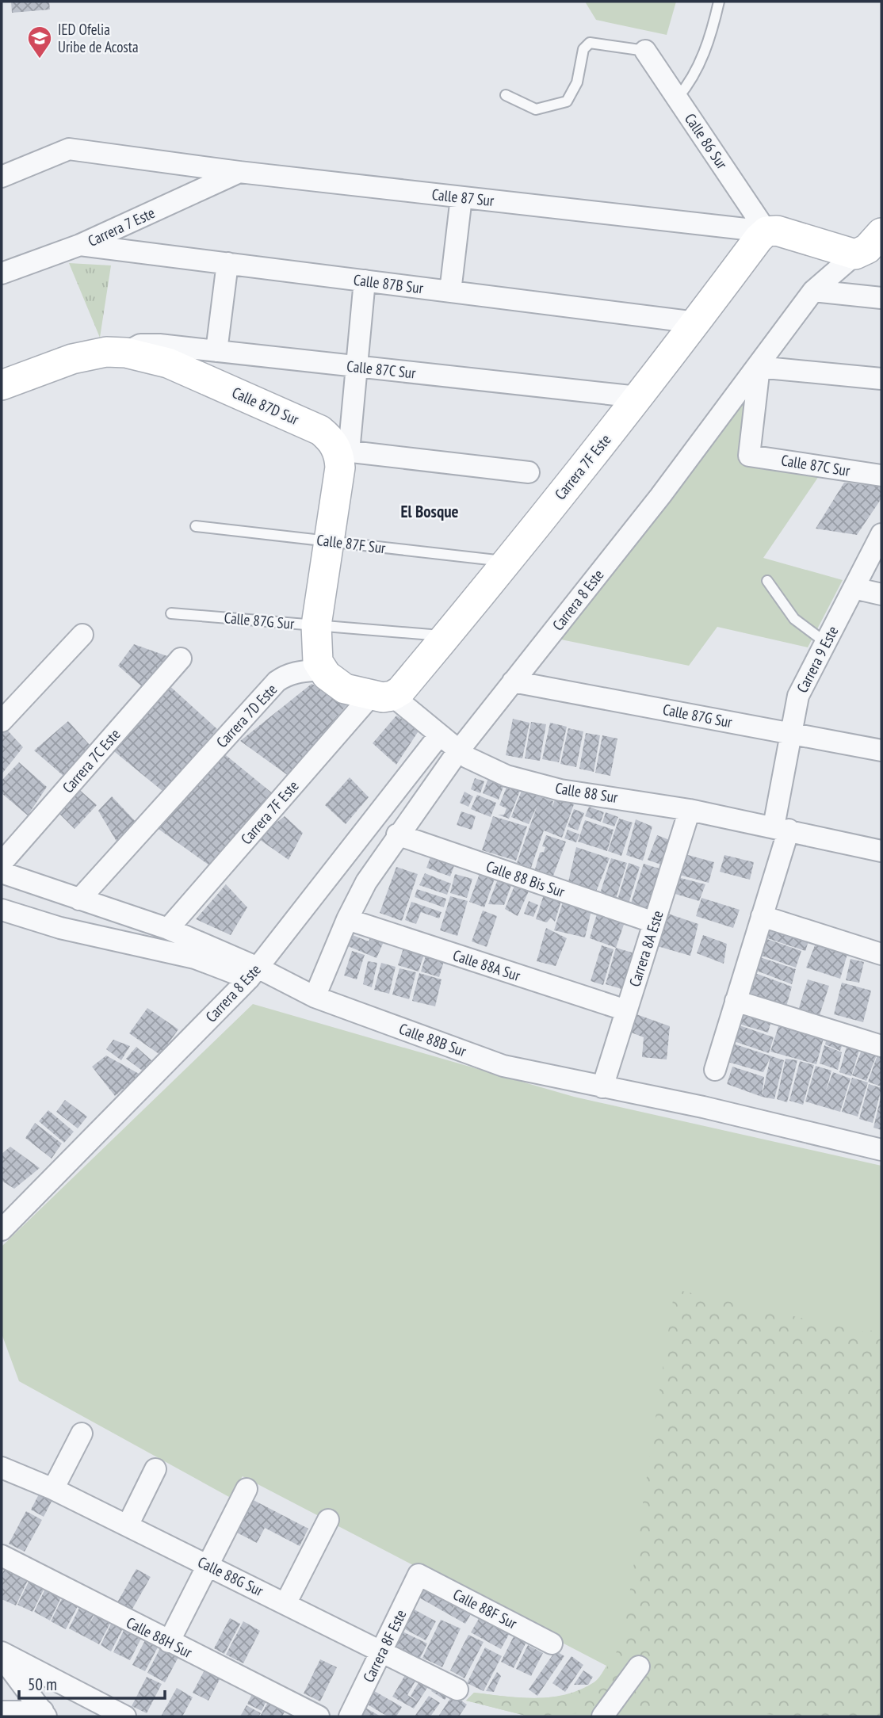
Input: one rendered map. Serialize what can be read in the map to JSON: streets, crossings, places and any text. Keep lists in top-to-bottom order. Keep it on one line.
{"streets":{"street":["Calle 86 Sur","Calle 87 Sur","Carrera 7 Este","Calle 87B Sur","Calle 87C Sur","Calle 87D Sur","Carrera 7F Este","Carrera 8 Este","Calle 87G Sur","Carrera 9 Este","Carrera 7D Este","Carrera 7C Este","Calle 88 Sur","Calle 88 Bis Sur","Carrera 8A Este","Calle 88A Sur","Calle 88B Sur","Calle 88G Sur","Calle 88F Sur","Calle 88H Sur","Carrera 8F Este"],"lane":["Calle 87F Sur"]},"crossings":[["Calle 86 Sur","Calle 87 Sur"],["Calle 86 Sur","Carrera 7F Este"],["Calle 87 Sur","Carrera 7 Este"],["Calle 87 Sur","Carrera 7F Este"],["Calle 87 Sur","Carrera 8 Este"],["Carrera 7 Este","Calle 87B Sur"],["Calle 87B Sur","Carrera 7F Este"],["Calle 87C Sur","Calle 87D Sur"],["Calle 87C Sur","Carrera 7F Este"],["Calle 87C Sur","Carrera 8 Este"],["Carrera 7F Este","Calle 87F Sur"],["Carrera 7F Este","Calle 87G Sur"],["Carrera 7F Este","Calle 88 Sur"],["Carrera 7F Este","Calle 88B Sur"],["Carrera 8 Este","Calle 87G Sur"],["Carrera 8 Este","Calle 88 Sur"],["Carrera 8 Este","Calle 88 Bis Sur"],["Carrera 8 Este","Calle 88A Sur"],["Carrera 8 Este","Calle 88B Sur"],["Calle 87G Sur","Carrera 9 Este"],["Carrera 9 Este","Calle 88 Sur"],["Carrera 7D Este","Calle 88 Sur"],["Carrera 7D Este","Calle 88B Sur"],["Calle 88 Sur","Carrera 8A Este"],["Calle 88 Bis Sur","Carrera 8A Este"],["Carrera 8A Este","Calle 88A Sur"],["Carrera 8A Este","Calle 88B Sur"],["Calle 88G Sur","Carrera 8F Este"],["Calle 88F Sur","Carrera 8F Este"]],"districts":["El Bosque"],"places":{"school or university":["IED Ofelia Uribe de Acosta"]},"scale_bar":"50 m"}
